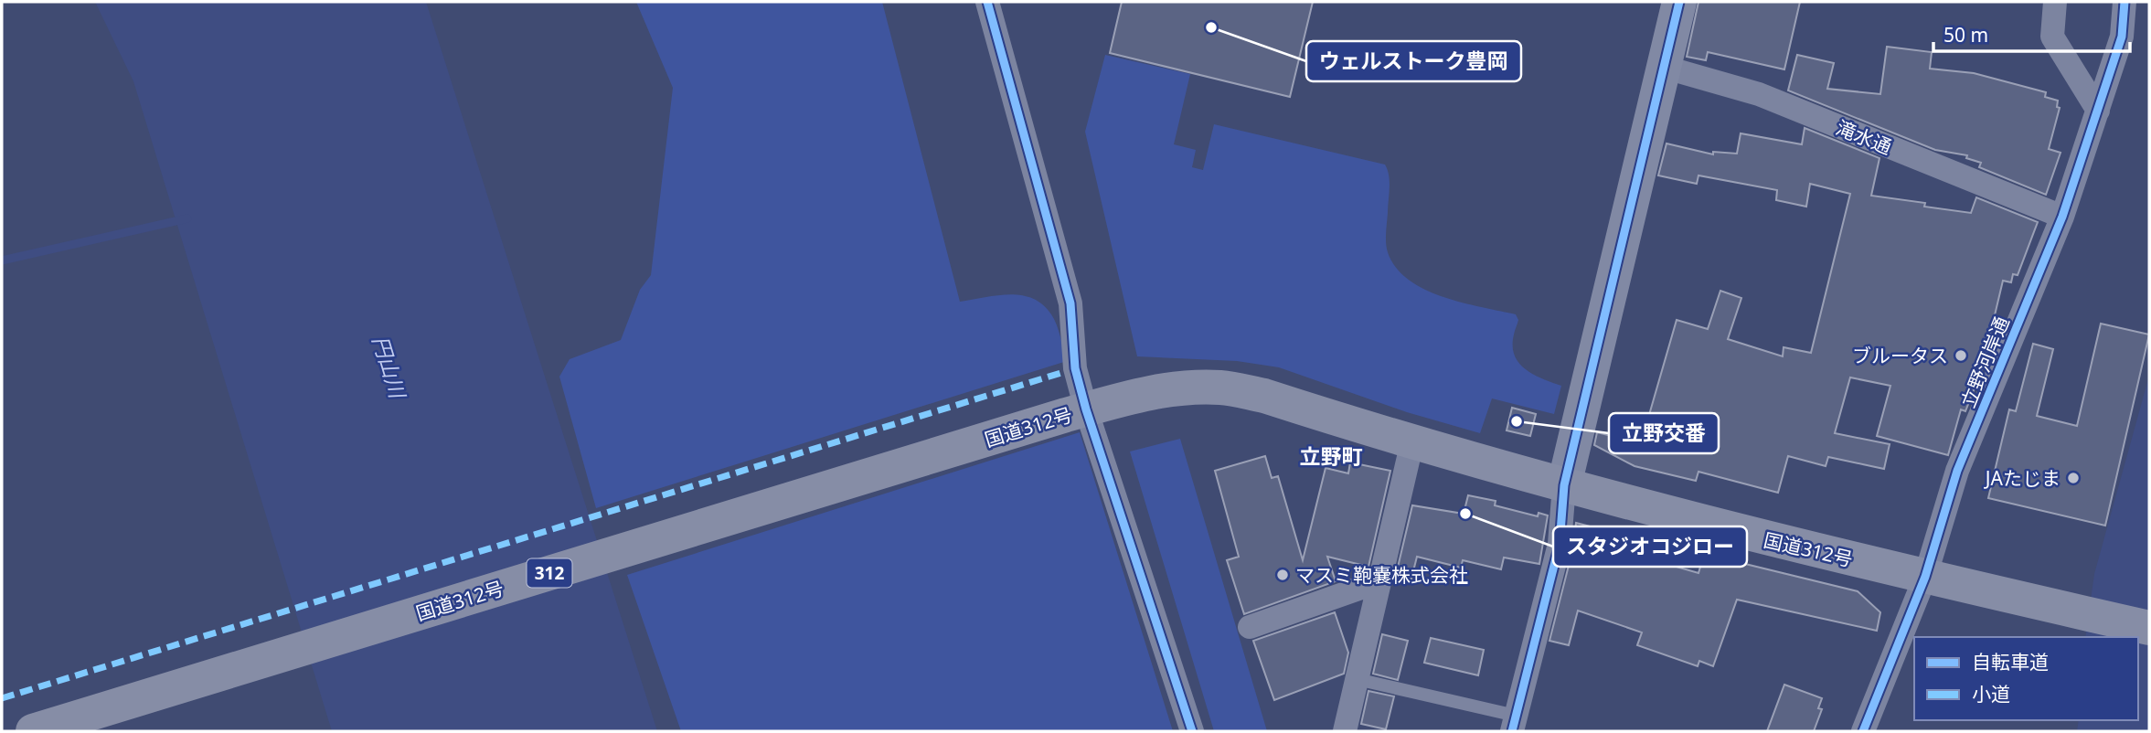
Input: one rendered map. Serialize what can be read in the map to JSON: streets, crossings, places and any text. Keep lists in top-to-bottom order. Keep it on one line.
{"streets":{"highway":["国道312号","312"],"street":["滝水通","立野河岸通"]},"crossings":[["滝水通","立野河岸通"],["立野河岸通","国道312号"]],"districts":["立野町"],"water":["円山川"],"places":["ウェルストーク豊岡","ブルータス","立野交番","JAたじま","スタジオコジロー","マスミ鞄嚢株式会社"],"legend":["自転車道","小道"],"scale_bar":"50 m"}
